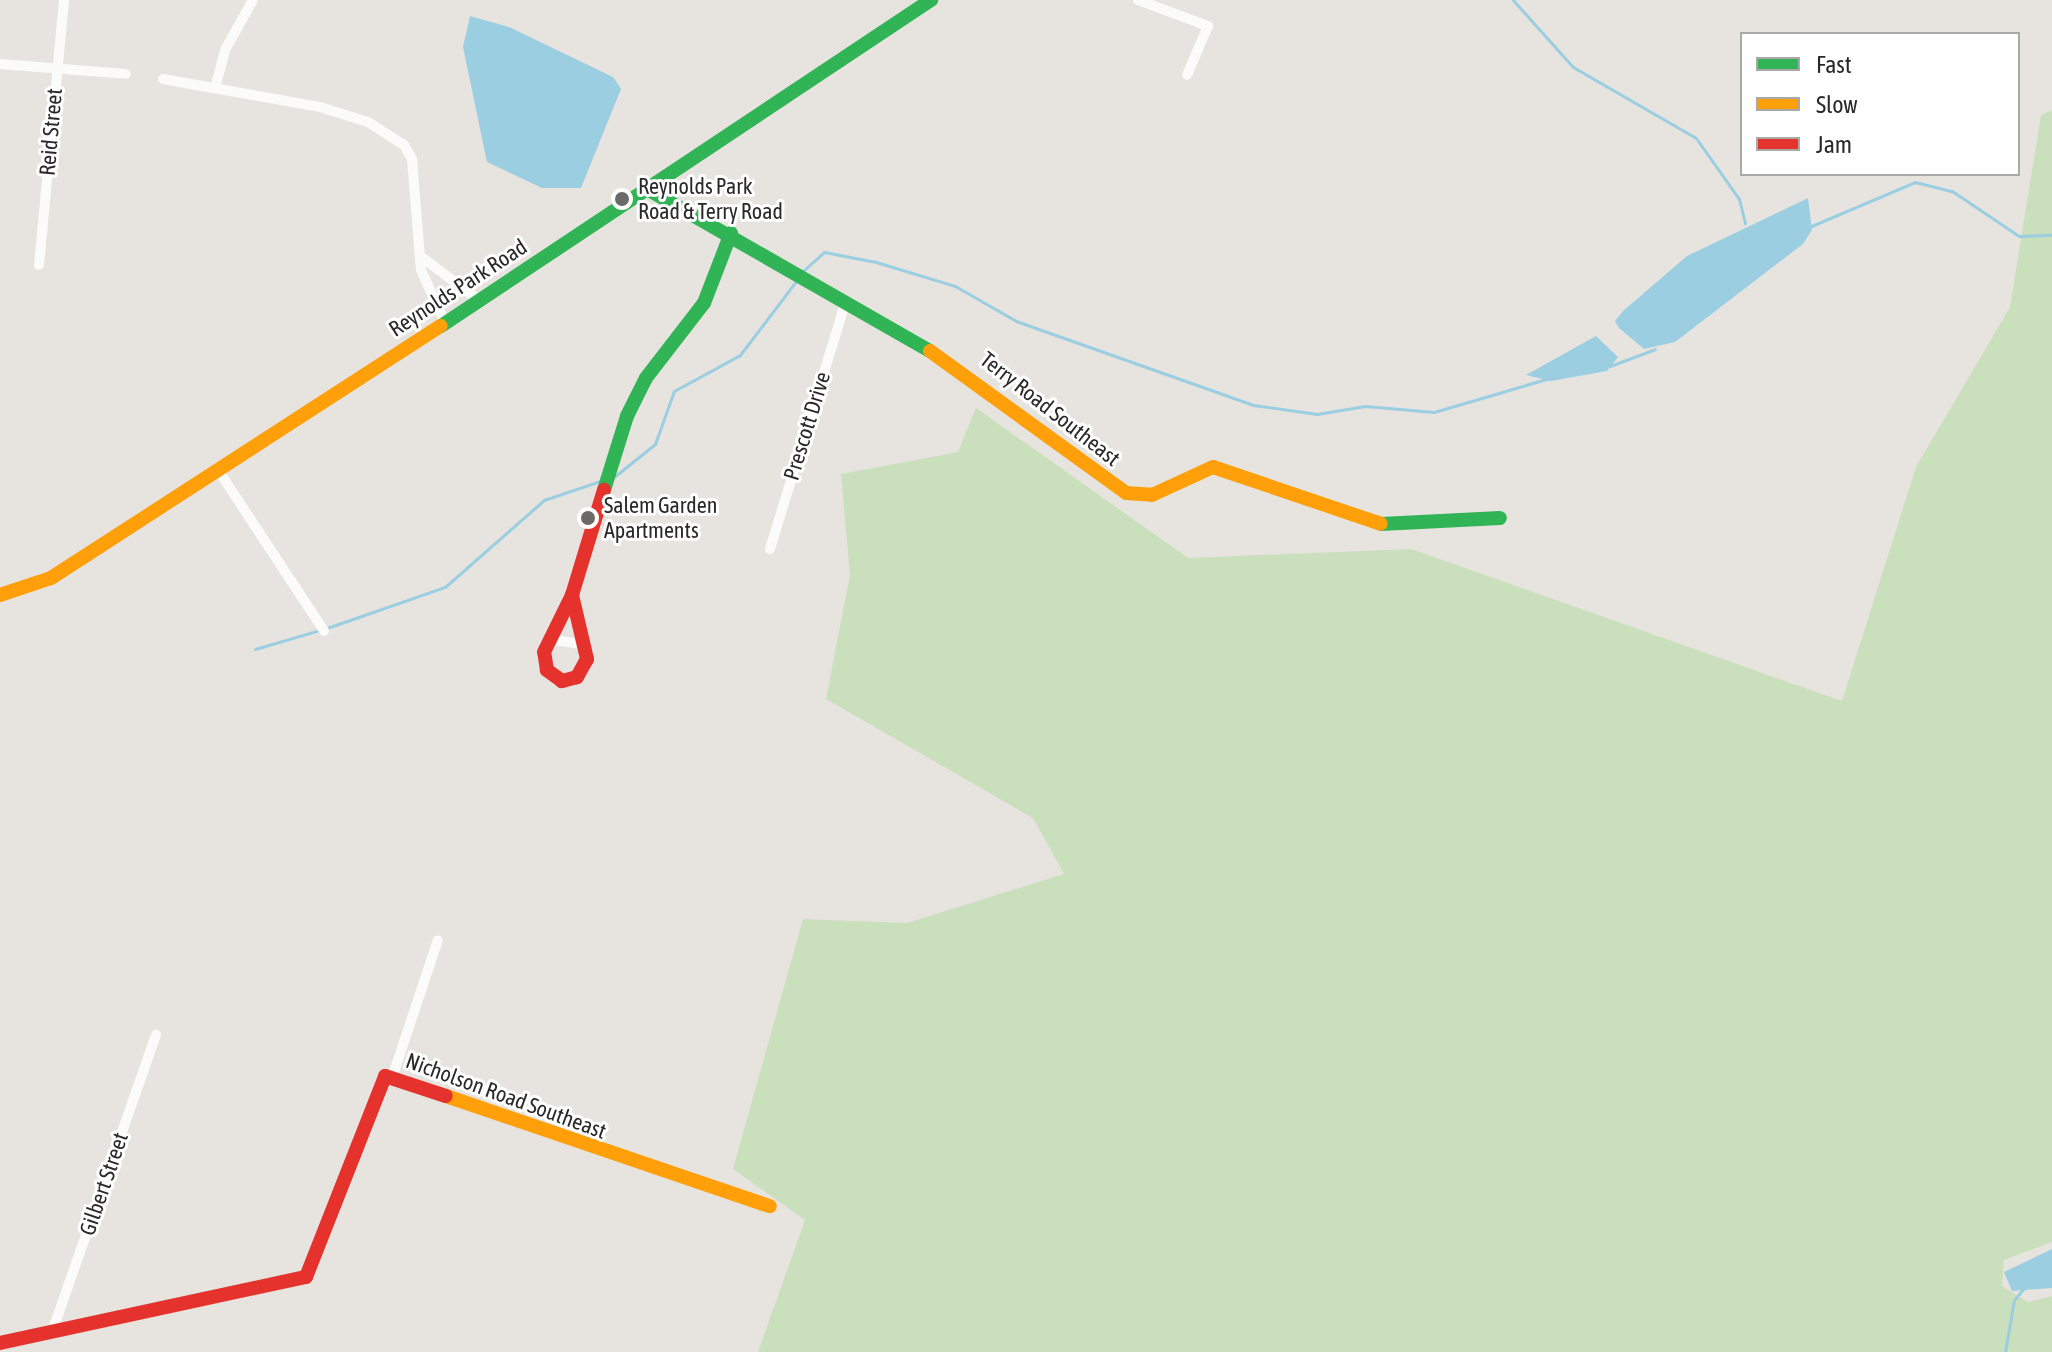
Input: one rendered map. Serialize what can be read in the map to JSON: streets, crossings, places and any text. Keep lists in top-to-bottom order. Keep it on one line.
{"streets":{"street":["Reid Street","Reynolds Park Road","Terry Road Southeast","Prescott Drive","Nicholson Road Southeast","Gilbert Street"]},"crossings":[["Reynolds Park Road","Terry Road Southeast"],["Terry Road Southeast","Prescott Drive"],["Nicholson Road Southeast","Gilbert Street"]],"places":["Reynolds Park Road & Terry Road","Salem Garden Apartments"],"legend":["Fast","Slow","Jam"]}
